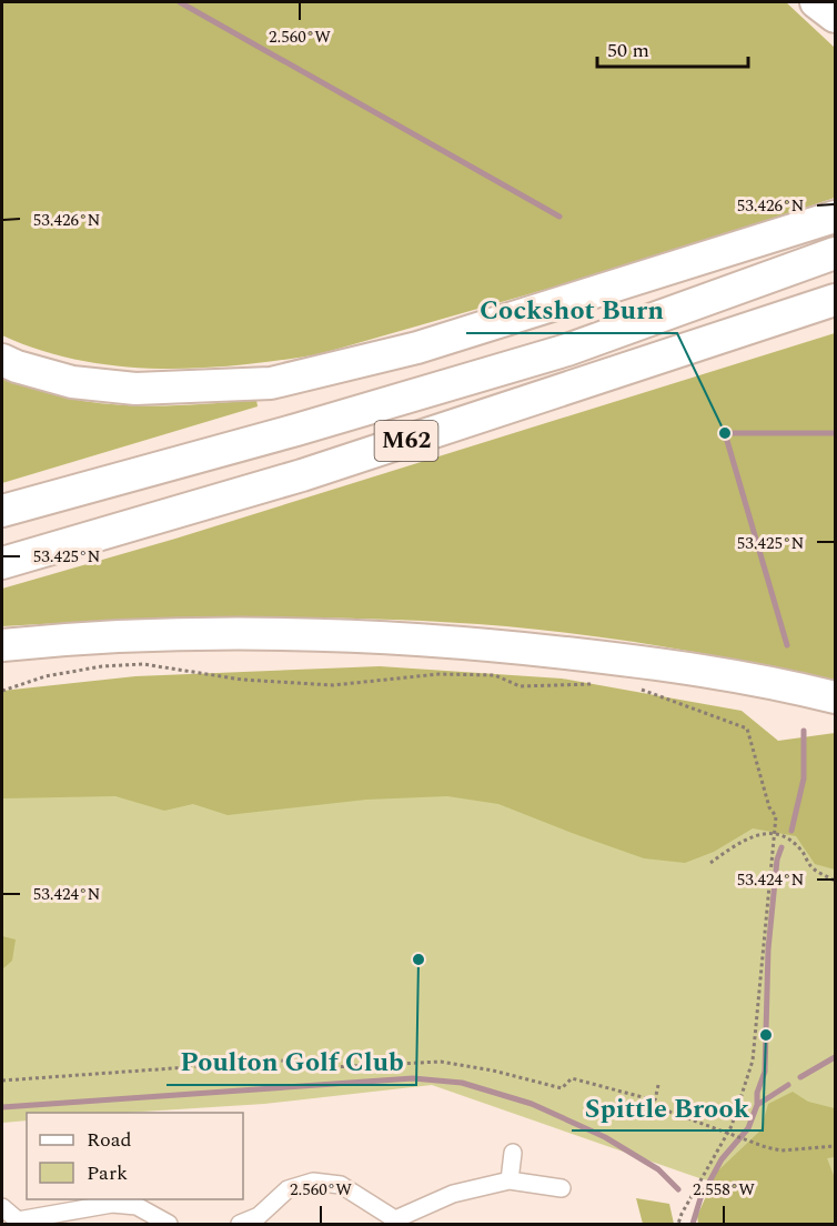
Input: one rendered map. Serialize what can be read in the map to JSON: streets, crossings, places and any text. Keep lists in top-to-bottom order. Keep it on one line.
{"streets":{"highway":["M62"]},"places":["Cockshot Burn","Poulton Golf Club","Spittle Brook"],"legend":["Road","Park"],"scale_bar":"50 m","coordinates":["2.560°W","53.426°N","53.425°N","53.424°N","2.558°W"]}
